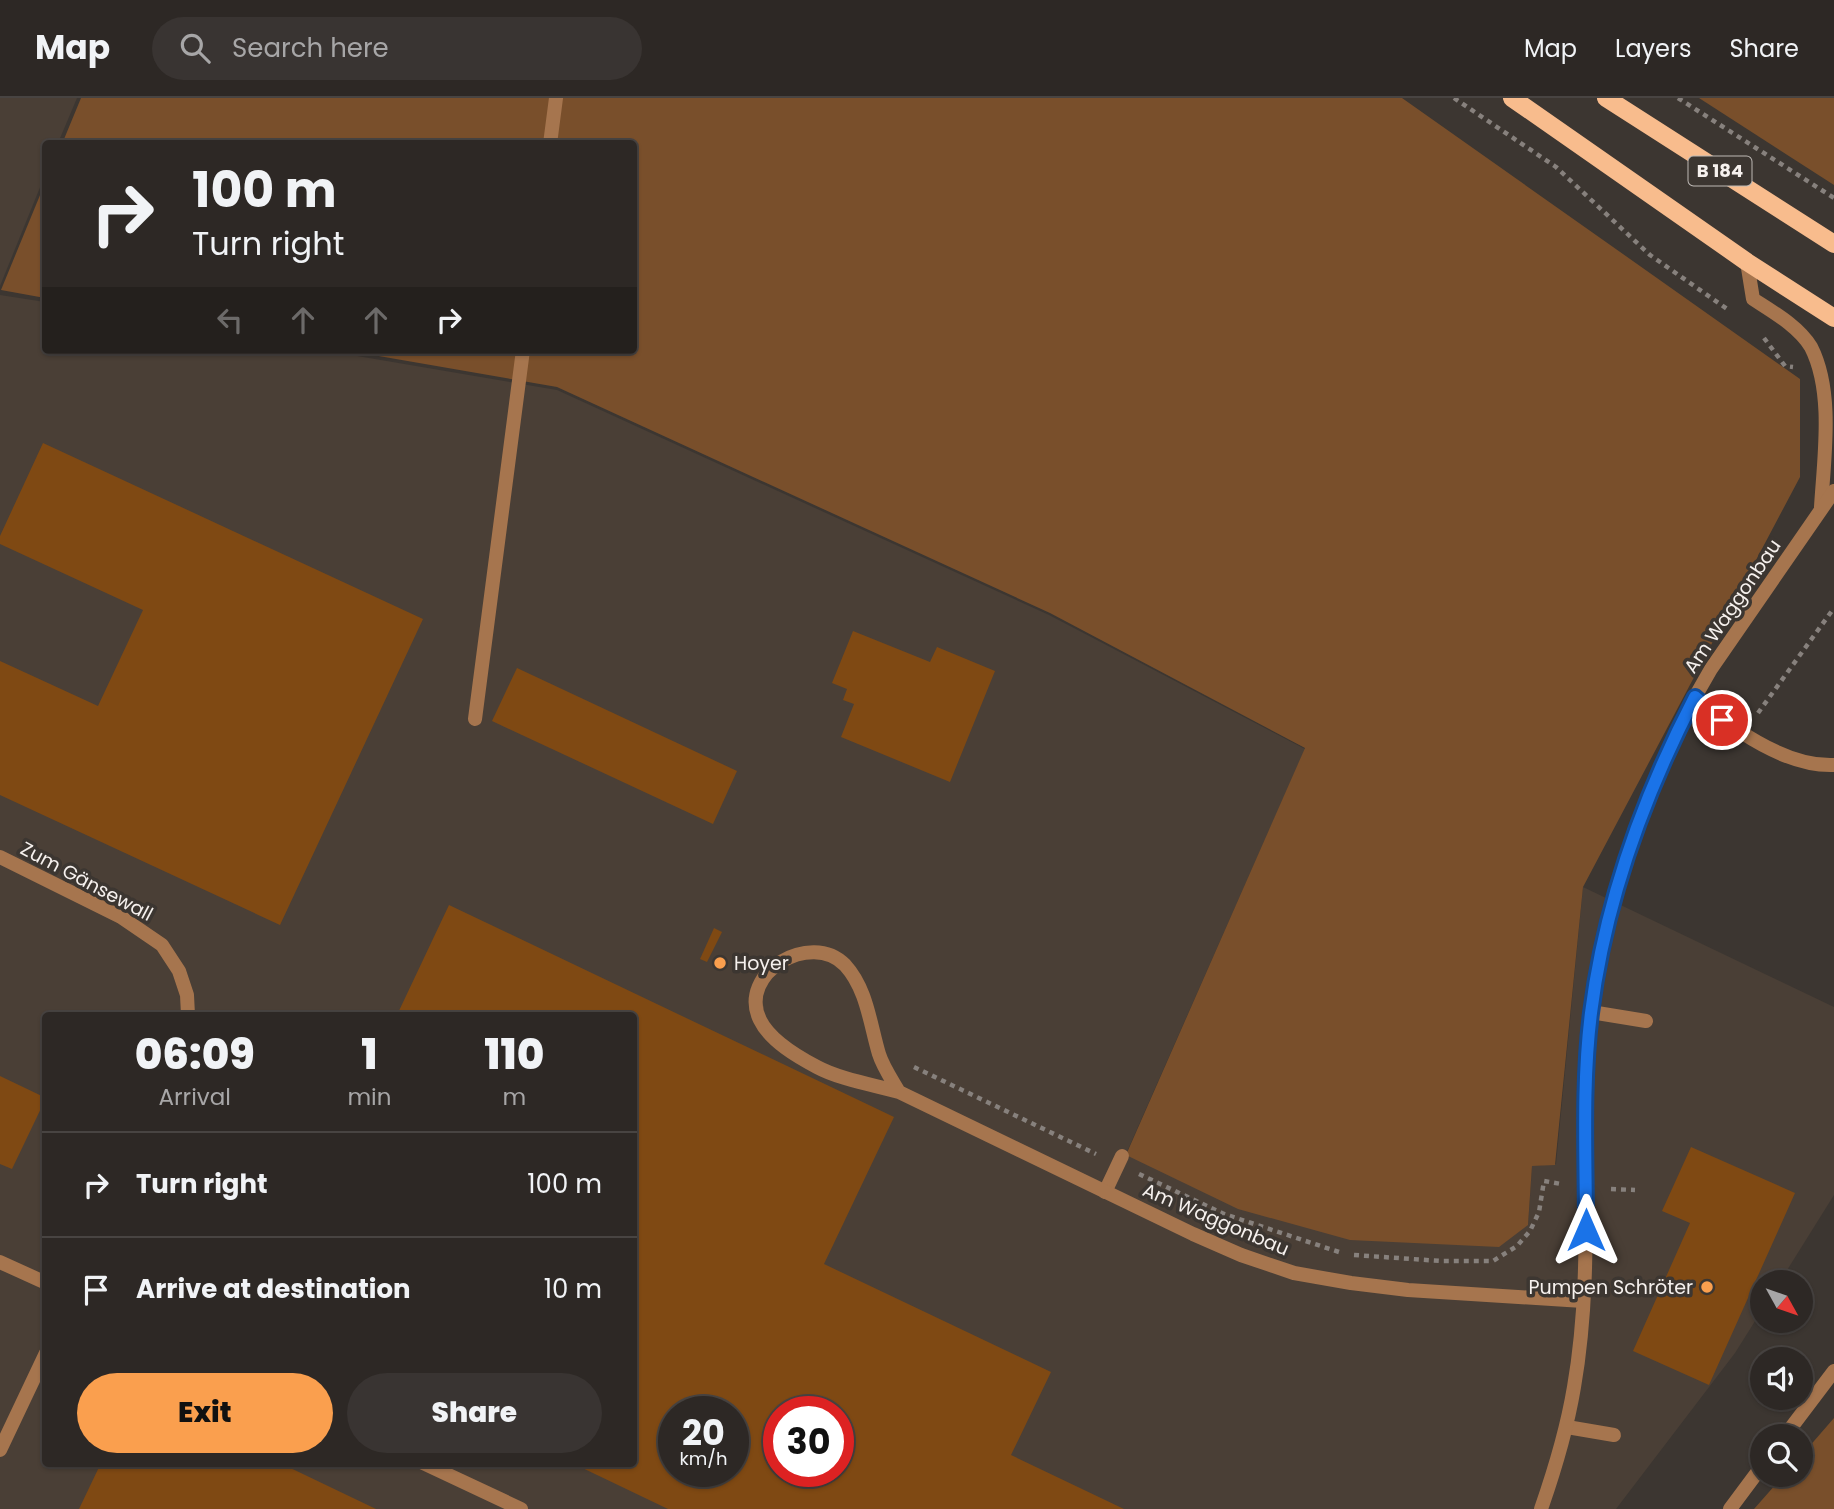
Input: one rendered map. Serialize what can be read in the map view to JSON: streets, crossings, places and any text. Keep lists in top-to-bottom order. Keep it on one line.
{"streets":{"main road":["B 184"],"street":["Am Waggonbau","Zum Gänsewall"]},"places":["Hoyer","Pumpen Schröter"],"north":"bottom right","page":{"header":"Map","search":"Search here","nav":["Map","Layers","Share"],"turn":["100 m","Turn right"],"eta":["06:09","Arrival","1","min","110","m"],"list":[{"name":"Turn right","value":"100 m"},{"name":"Arrive at destination","value":"10 m"}],"buttons":["Exit","Share"],"speed":"20 km/h","limit":"30"}}
